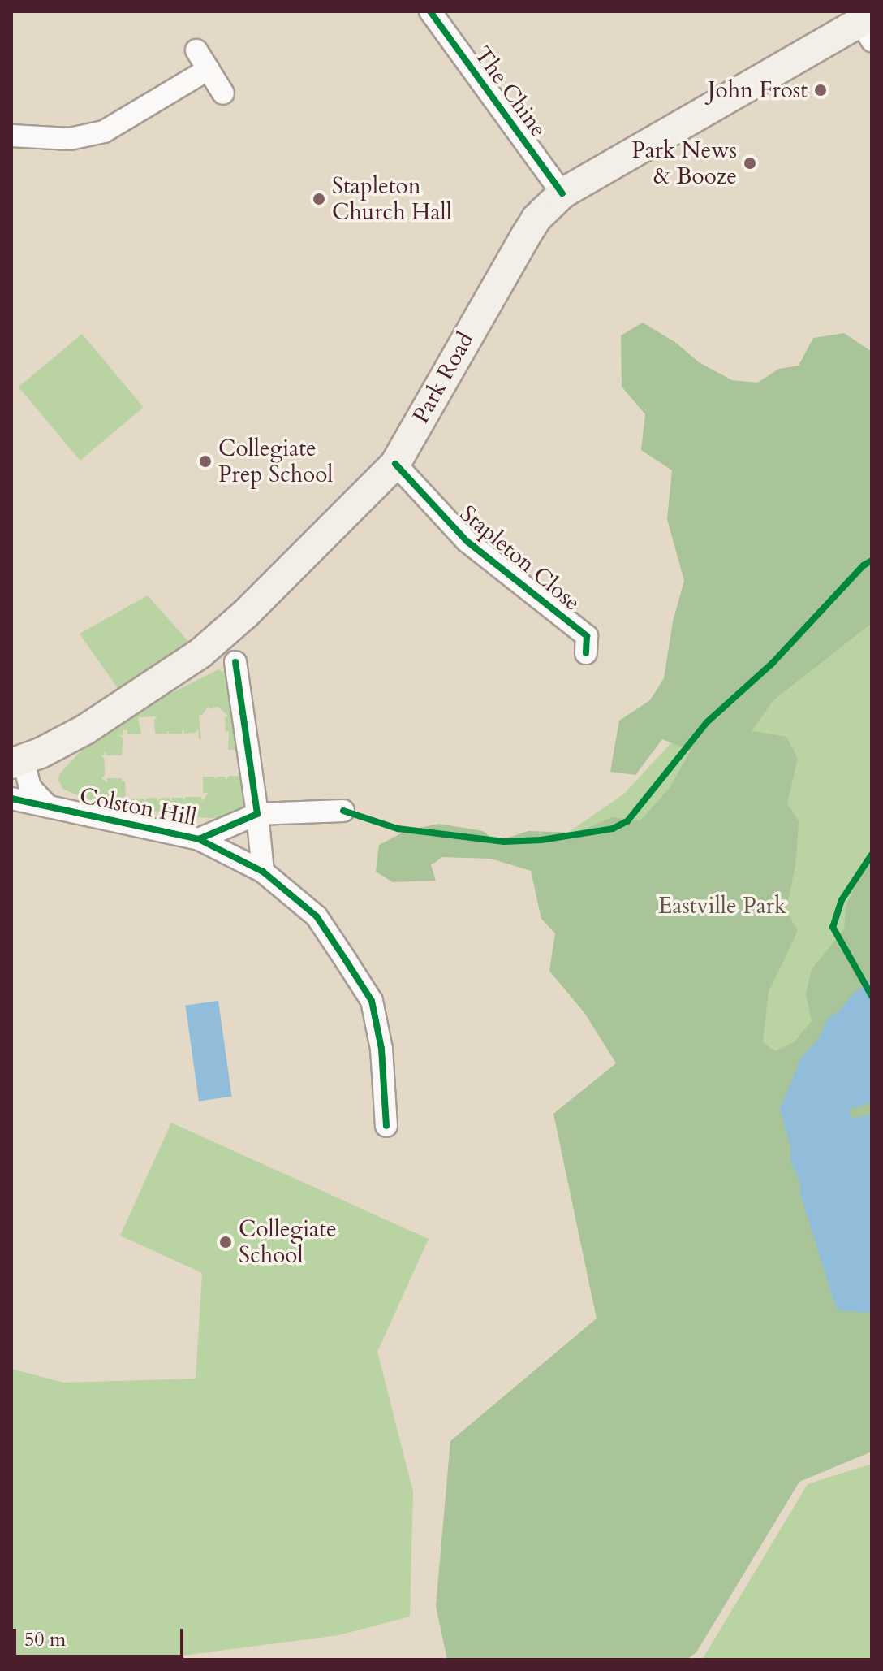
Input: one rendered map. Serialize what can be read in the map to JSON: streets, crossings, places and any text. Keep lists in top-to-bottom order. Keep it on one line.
{"streets":{"main road":["Park Road"],"street":["The Chine","Stapleton Close","Colston Hill"]},"crossings":[["The Chine","Park Road"],["Park Road","Stapleton Close"],["Park Road","Colston Hill"]],"parks":["Eastville Park"],"places":["John Frost","Park News & Booze","Stapleton Church Hall","Collegiate Prep School","Collegiate School"],"scale_bar":"50 m"}
